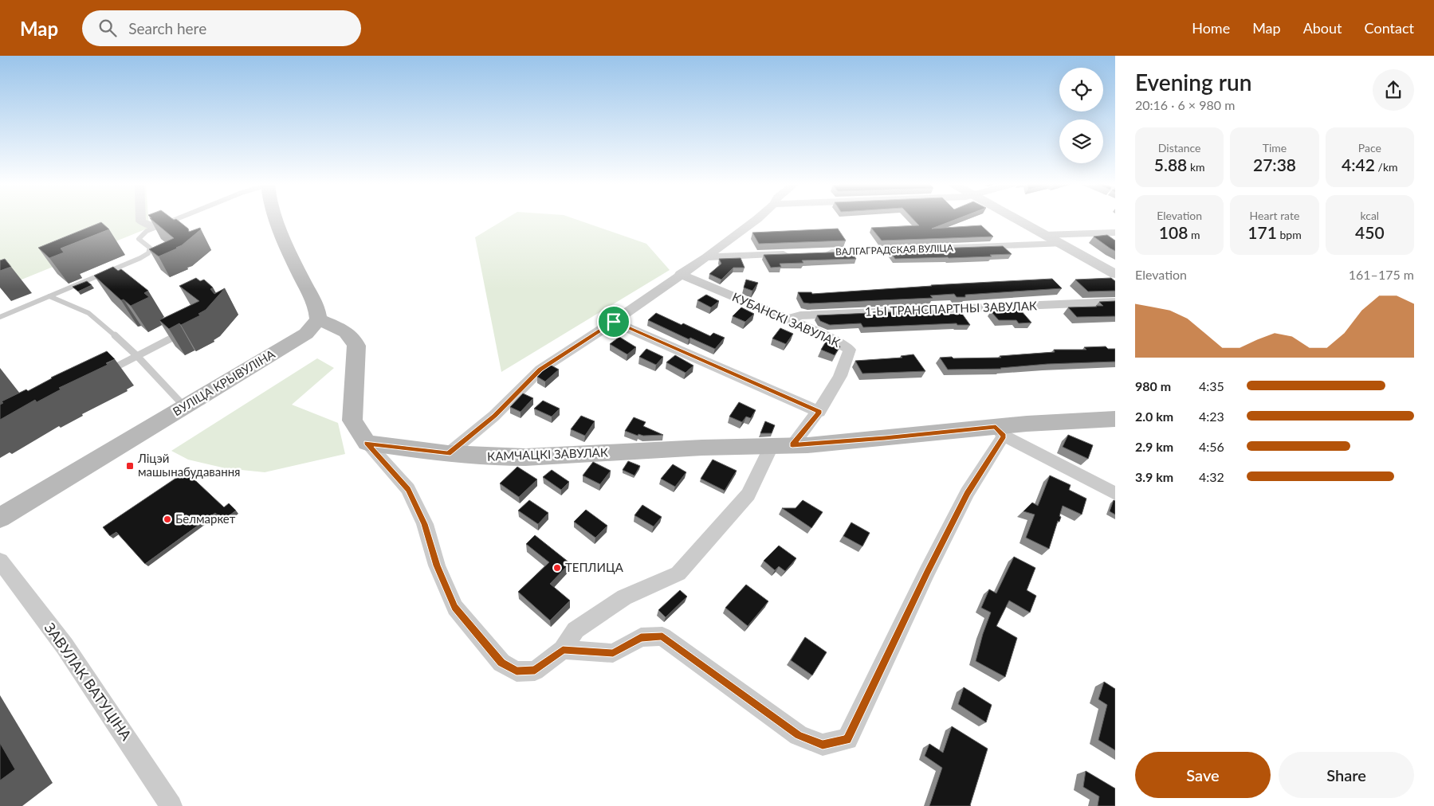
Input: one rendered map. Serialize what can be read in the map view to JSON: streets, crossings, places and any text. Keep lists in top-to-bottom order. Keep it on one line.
{"streets":{"main road":["ВУЛІЦА КРЫВУЛІНА","КАМЧАЦКІ ЗАВУЛАК"],"street":["ВАЛГАГРАДСКАЯ ВУЛІЦА","1-Ы ТРАНСПАРТНЫ ЗАВУЛАК","КУБАНСКІ ЗАВУЛАК","ЗАВУЛАК ВАТУЦІНА"]},"crossings":[["1-Ы ТРАНСПАРТНЫ ЗАВУЛАК","КУБАНСКІ ЗАВУЛАК"]],"places":{"transit":["Ліцэй машынабудавання"],"other":["Белмаркет","ТЕПЛИЦА"]},"page":{"header":"Map","search":"Search here","nav":["Home","Map","About","Contact"],"heading":["Evening run","20:16 · 6 × 980 m"],"stats":[["Distance","5.88 km"],["Time","27:38"],["Pace","4:42 /km"],["Elevation","108 m"],["Heart rate","171 bpm"],["kcal","450"]],"chart":["Elevation","161–175 m"],"list":[{"name":"980 m","note":"4:35"},{"name":"2.0 km","note":"4:23"},{"name":"2.9 km","note":"4:56"},{"name":"3.9 km","note":"4:32"}],"buttons":["Save","Share"]}}
